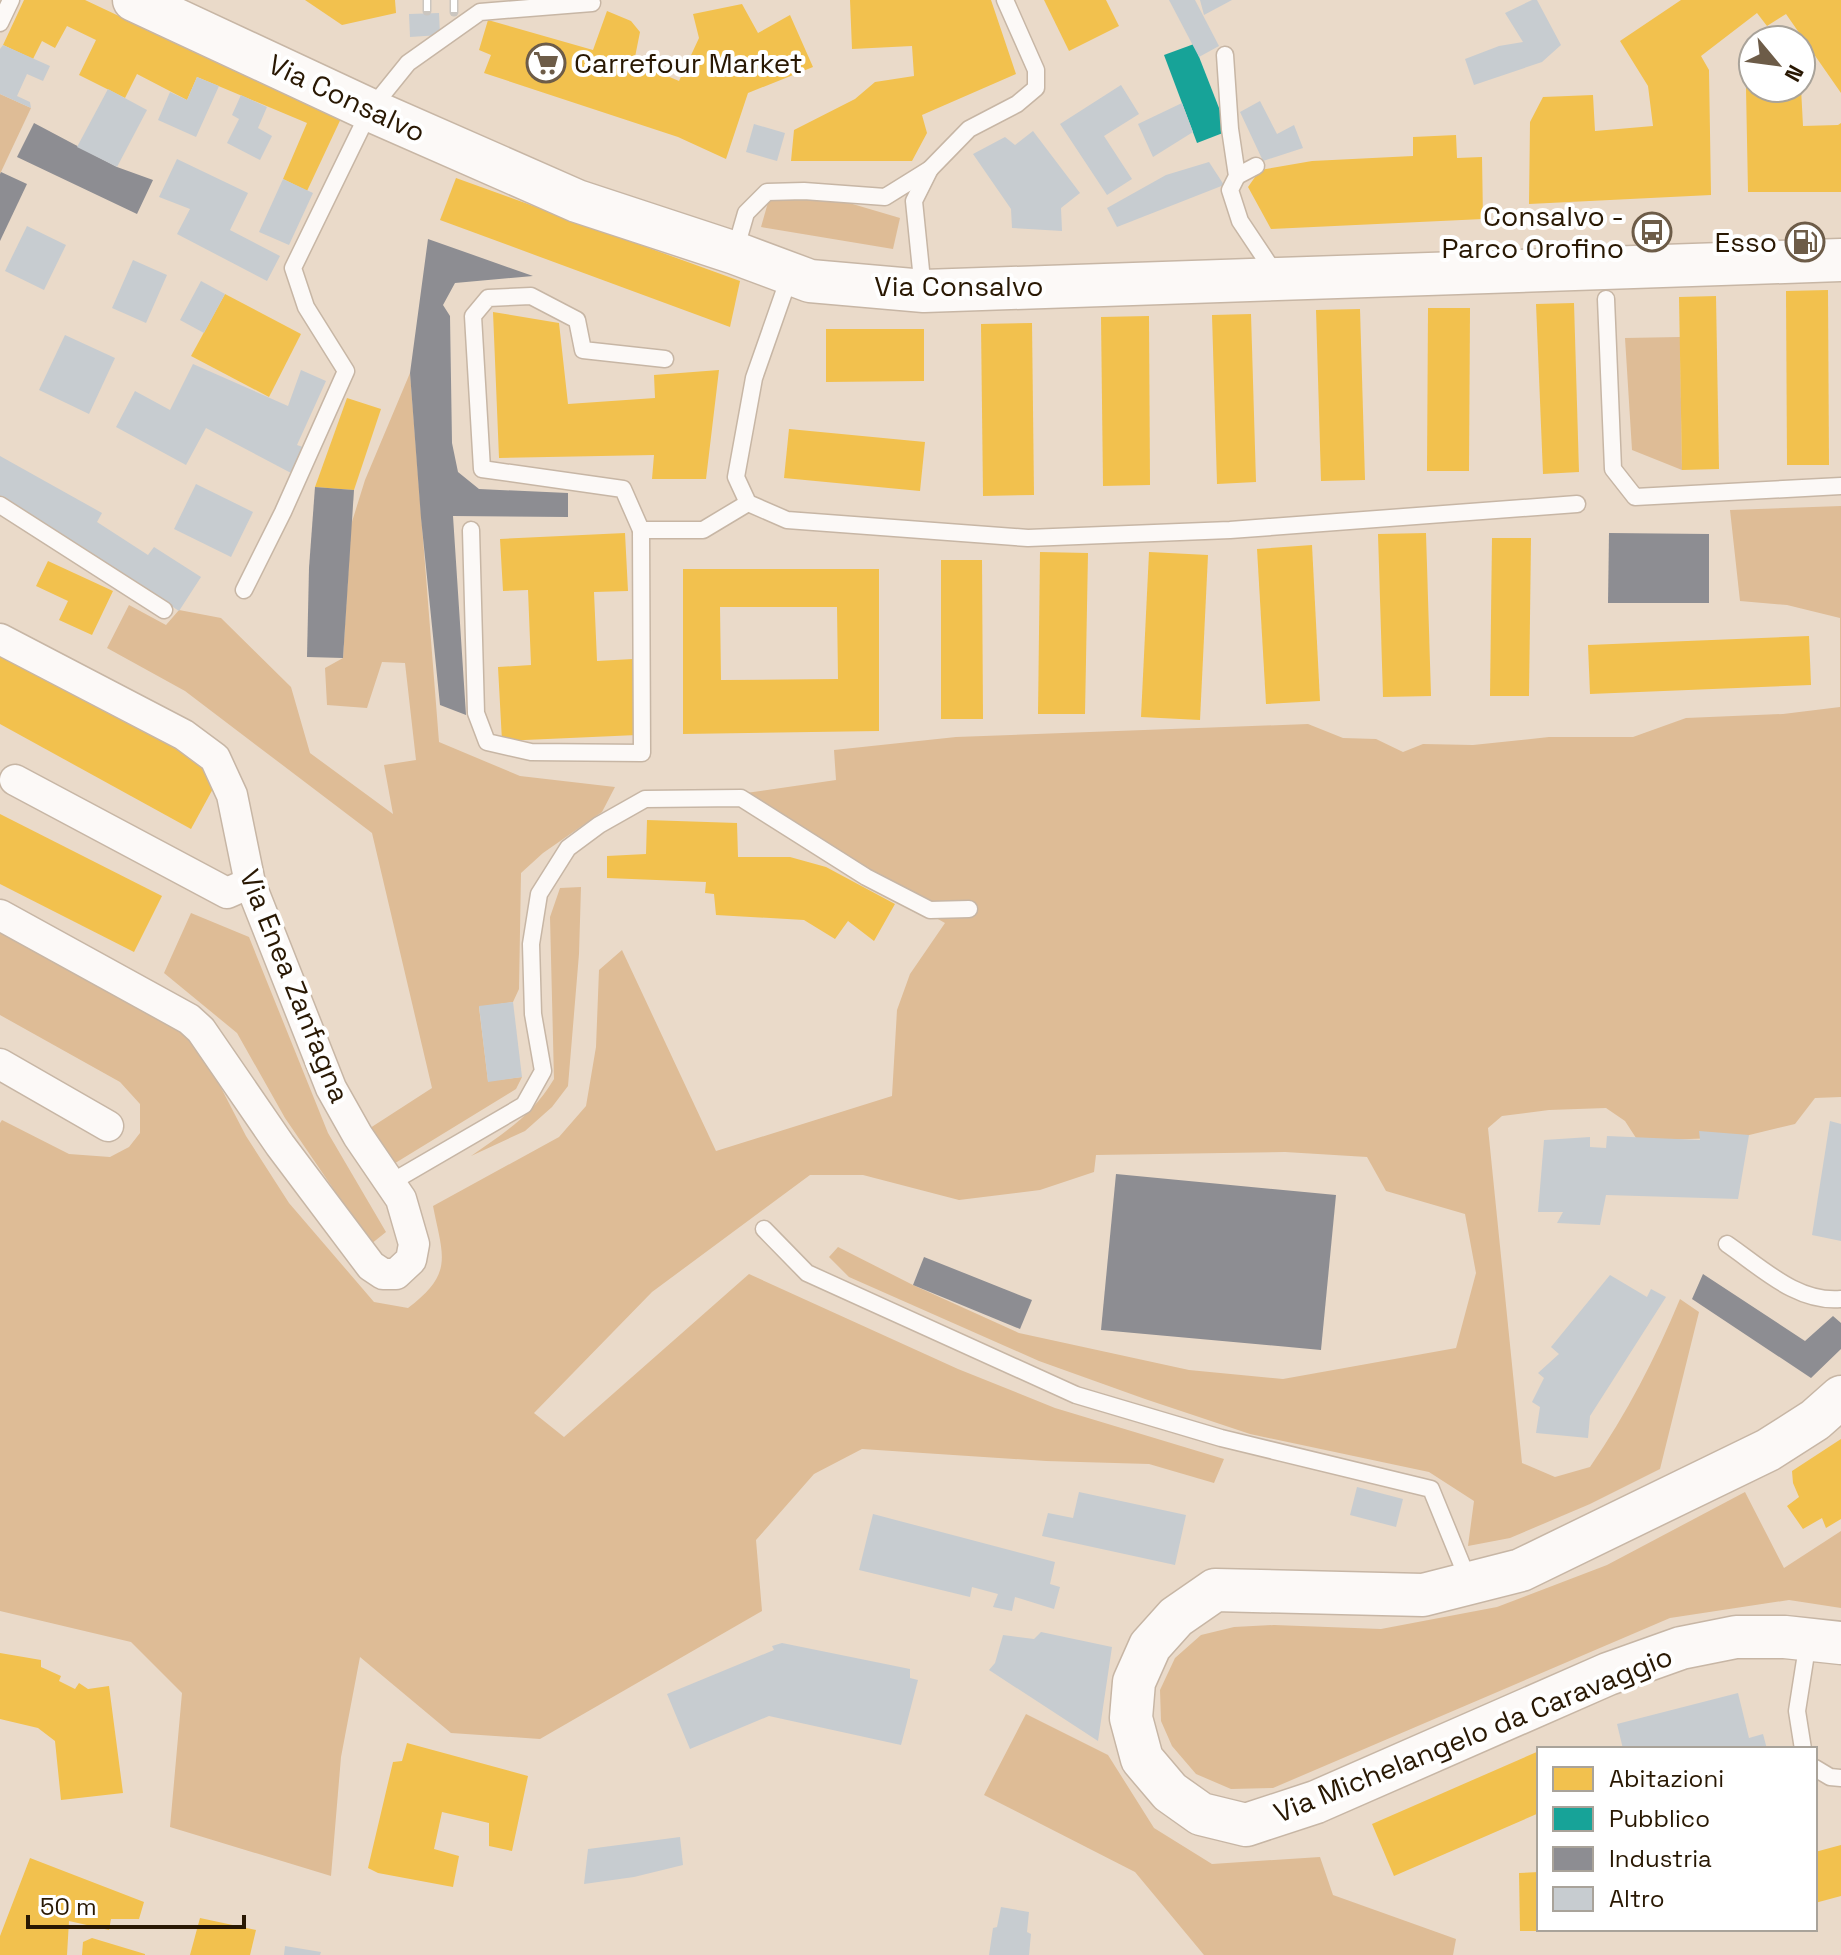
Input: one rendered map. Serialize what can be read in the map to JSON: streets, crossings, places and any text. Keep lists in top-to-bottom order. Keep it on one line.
{"streets":{"street":["Via Consalvo","Via Enea Zanfagna","Via Michelangelo da Caravaggio"]},"places":{"supermarket":["Carrefour Market"],"bus stop":["Consalvo - Parco Orofino"],"fuel station":["Esso"]},"legend":["Abitazioni","Pubblico","Industria","Altro"],"scale_bar":"50 m","north":"bottom right"}
